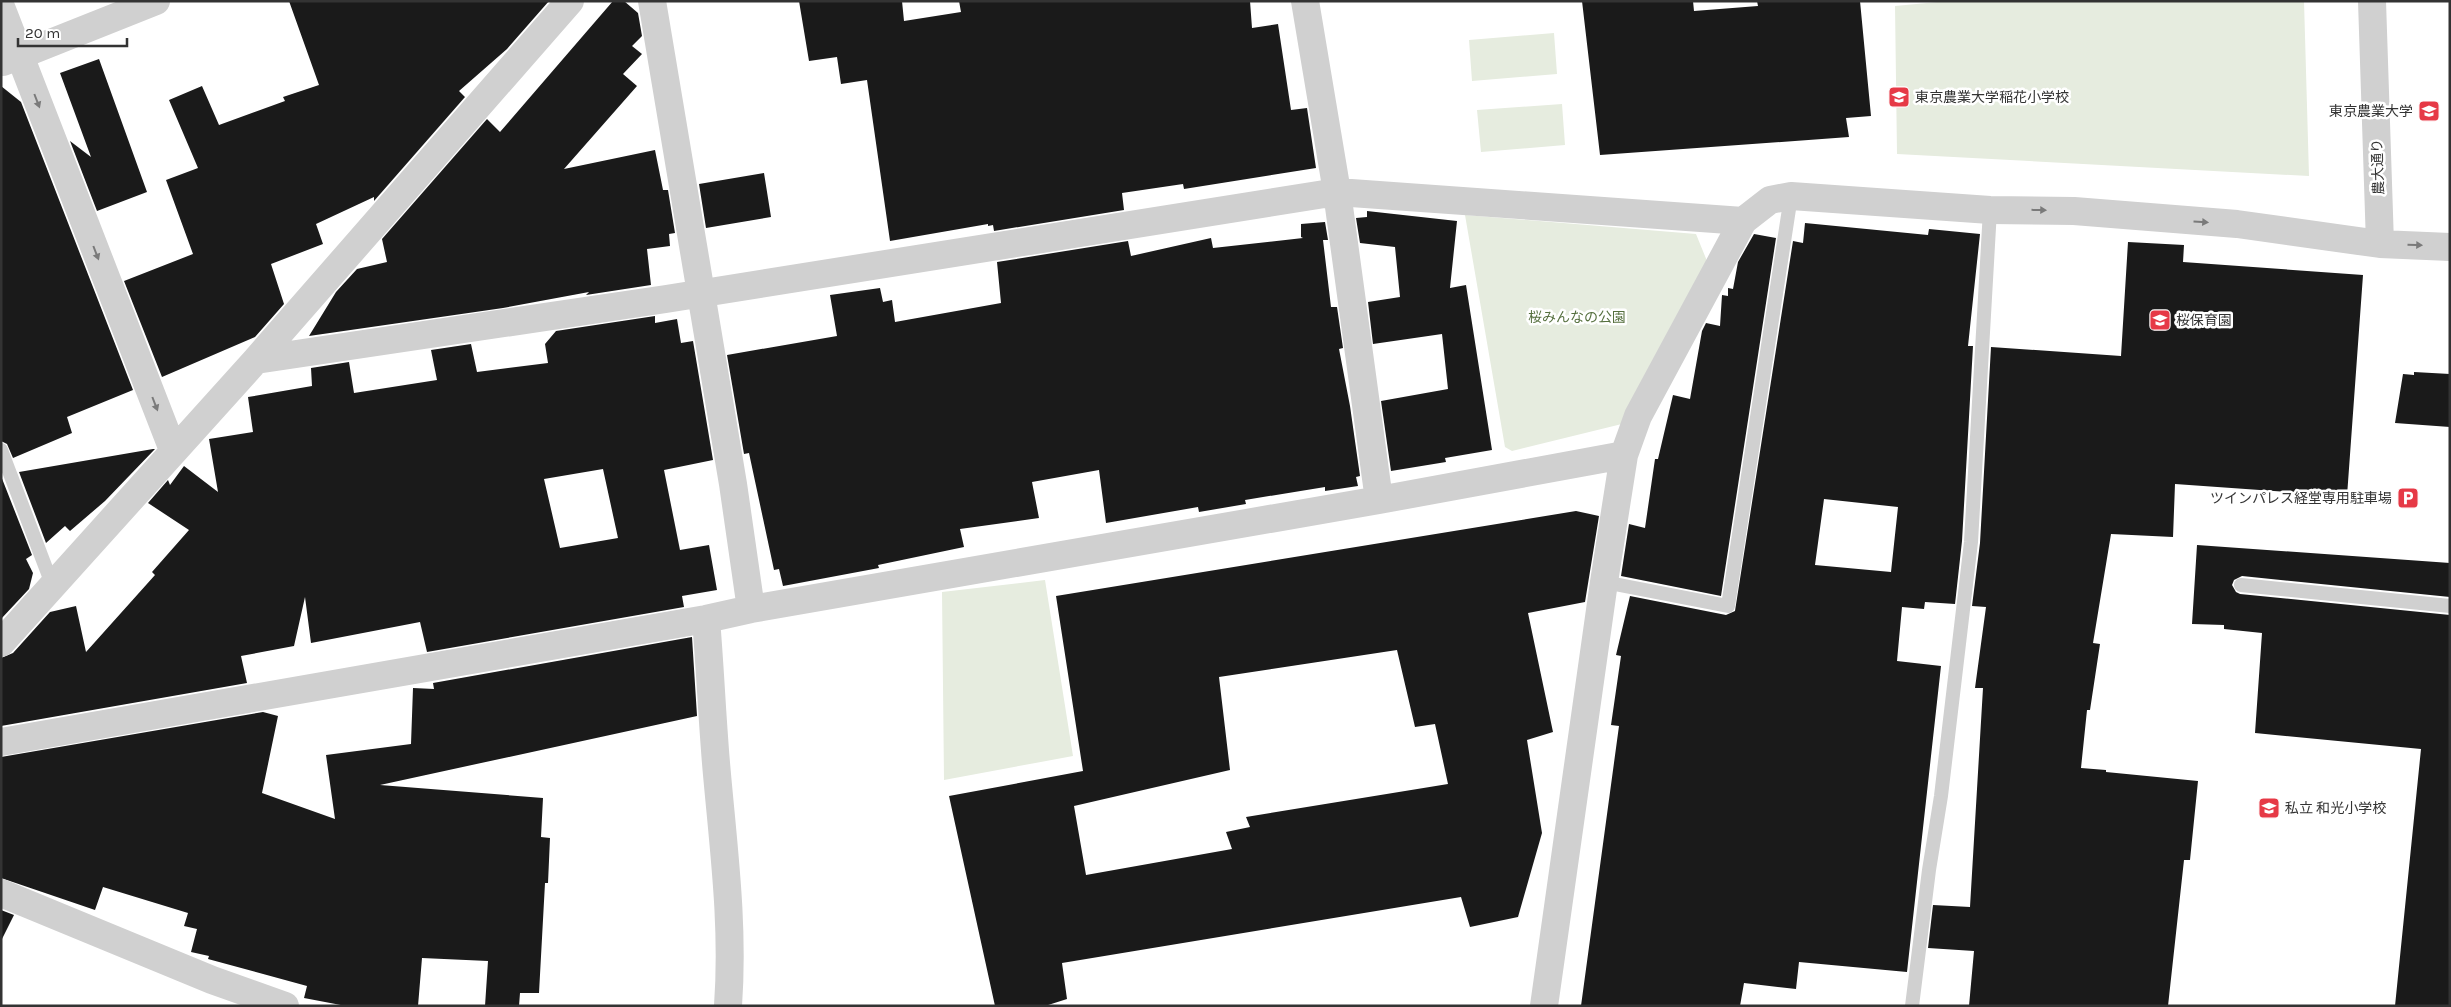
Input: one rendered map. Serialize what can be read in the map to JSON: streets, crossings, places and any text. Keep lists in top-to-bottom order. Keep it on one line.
{"streets":{"street":["農大通り"]},"parks":["桜みんなの公園"],"places":{"school or university":["東京農業大学稲花小学校","東京農業大学","桜保育園","私立 和光小学校"],"parking":["ツインパレス経堂専用駐車場"]},"scale_bar":"20 m"}
